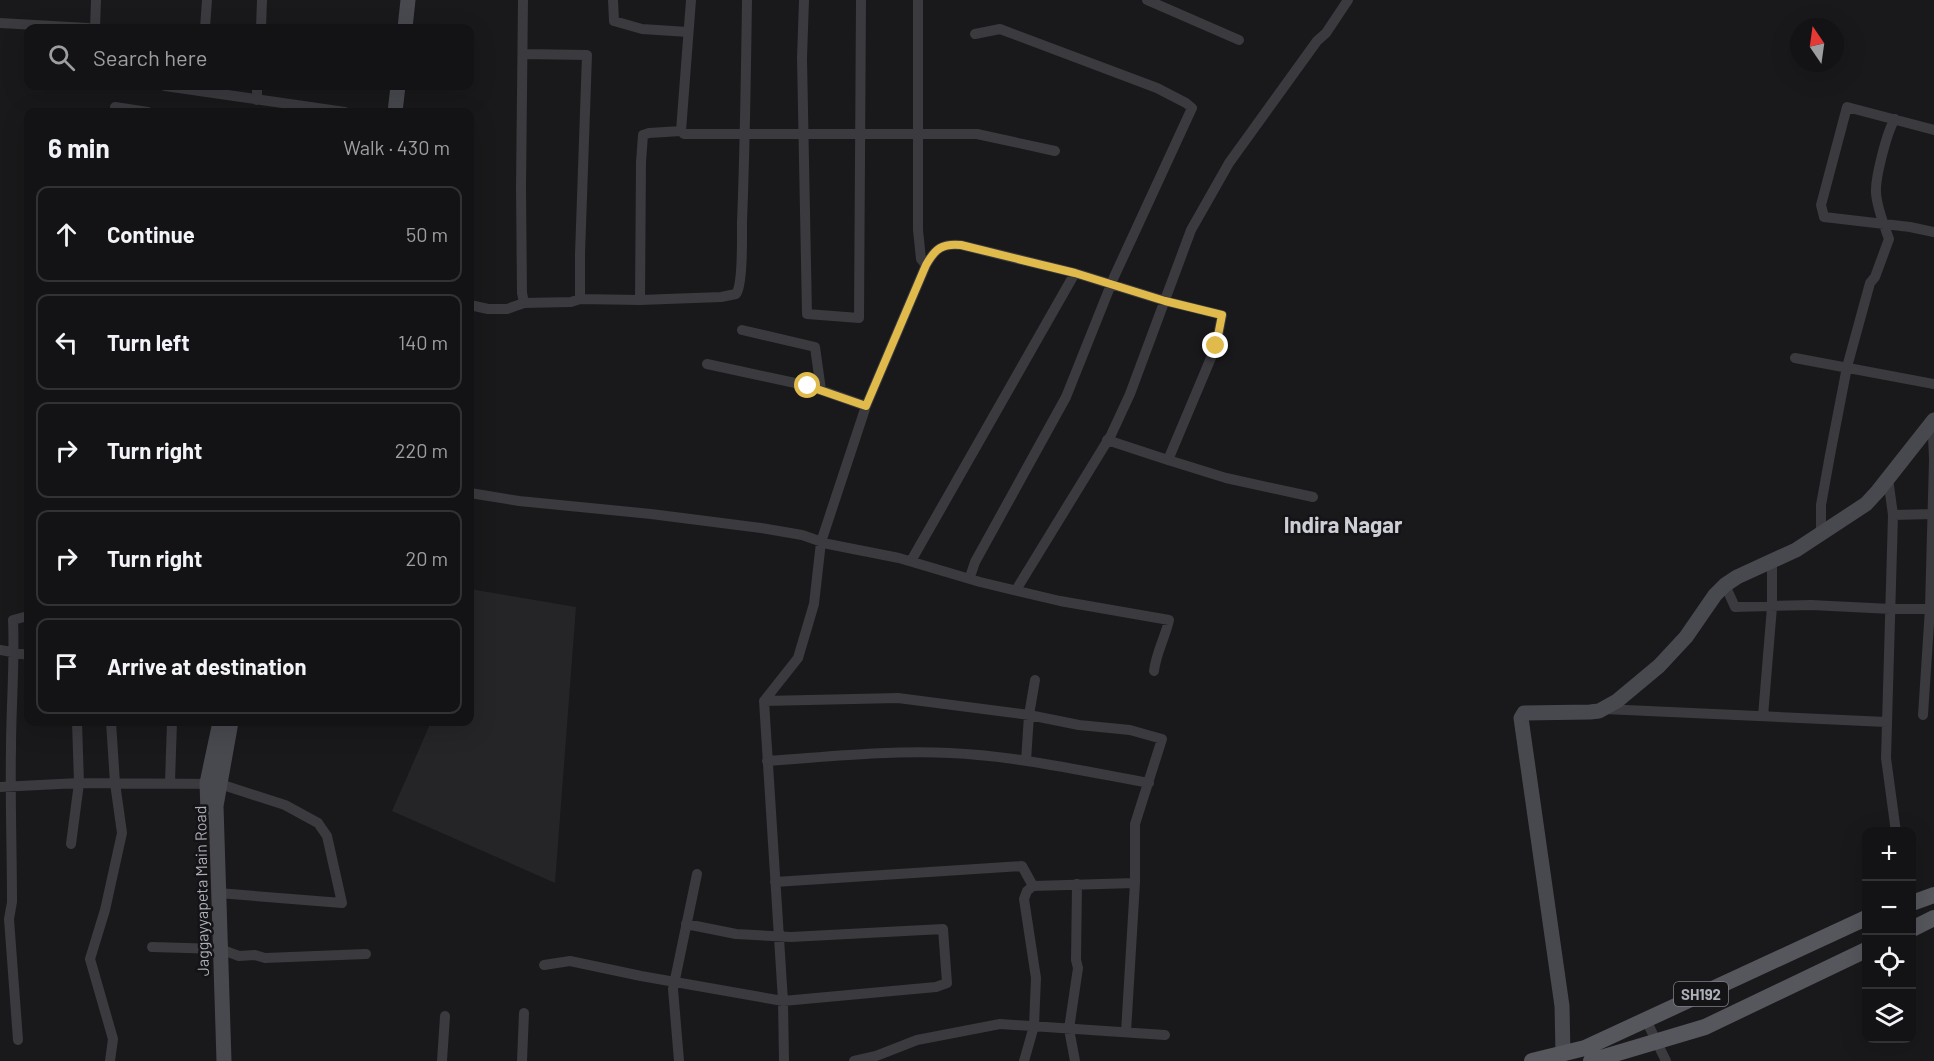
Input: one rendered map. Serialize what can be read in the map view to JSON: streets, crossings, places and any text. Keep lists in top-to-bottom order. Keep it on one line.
{"streets":{"main road":["Jaggayyapeta Main Road","SH192"]},"districts":["Indira Nagar"],"north":"top","page":{"search":"Search here","heading":["6 min","Walk · 430 m"],"list":[["Continue","50 m"],["Turn left","140 m"],["Turn right","220 m"],["Turn right","20 m"],"Arrive at destination"],"map_buttons":["+","−"]}}
